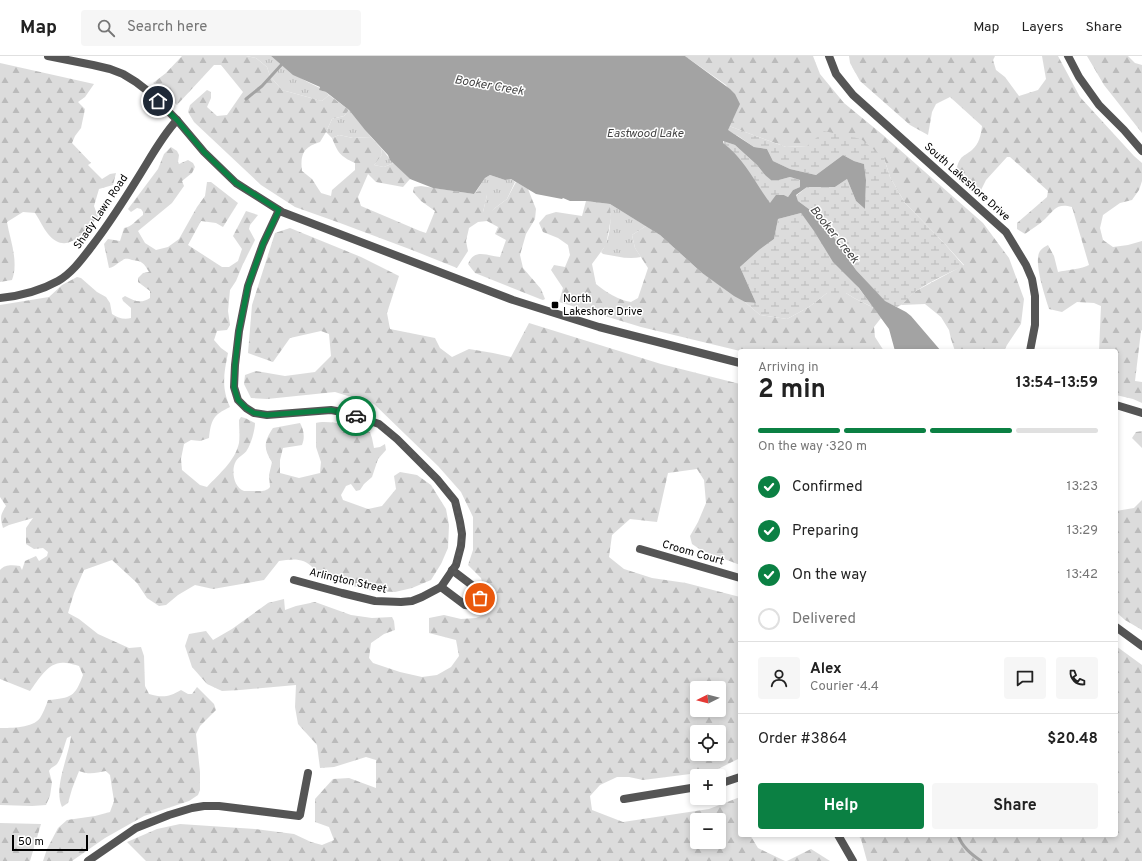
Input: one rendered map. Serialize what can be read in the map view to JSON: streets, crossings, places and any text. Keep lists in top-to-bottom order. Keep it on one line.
{"streets":{"street":["South Lakeshore Drive","Shady Lawn Road","Croom Court","Arlington Street"]},"water":["Booker Creek","Eastwood Lake"],"places":{"transit":["North Lakeshore Drive"]},"scale_bar":"50 m","north":"left","page":{"header":"Map","search":"Search here","nav":["Map","Layers","Share"],"heading":["2 min","Arriving in","13:54–13:59"],"panel":["Alex","Courier · 4.4","Order #3864","$20.48"],"bar":"On the way · 320 m","list":[["Confirmed","13:23"],["Preparing","13:29"],["On the way","13:42"],"Delivered"],"map_buttons":["+","−"],"buttons":["Help","Share"],"scale":"50 m"}}
